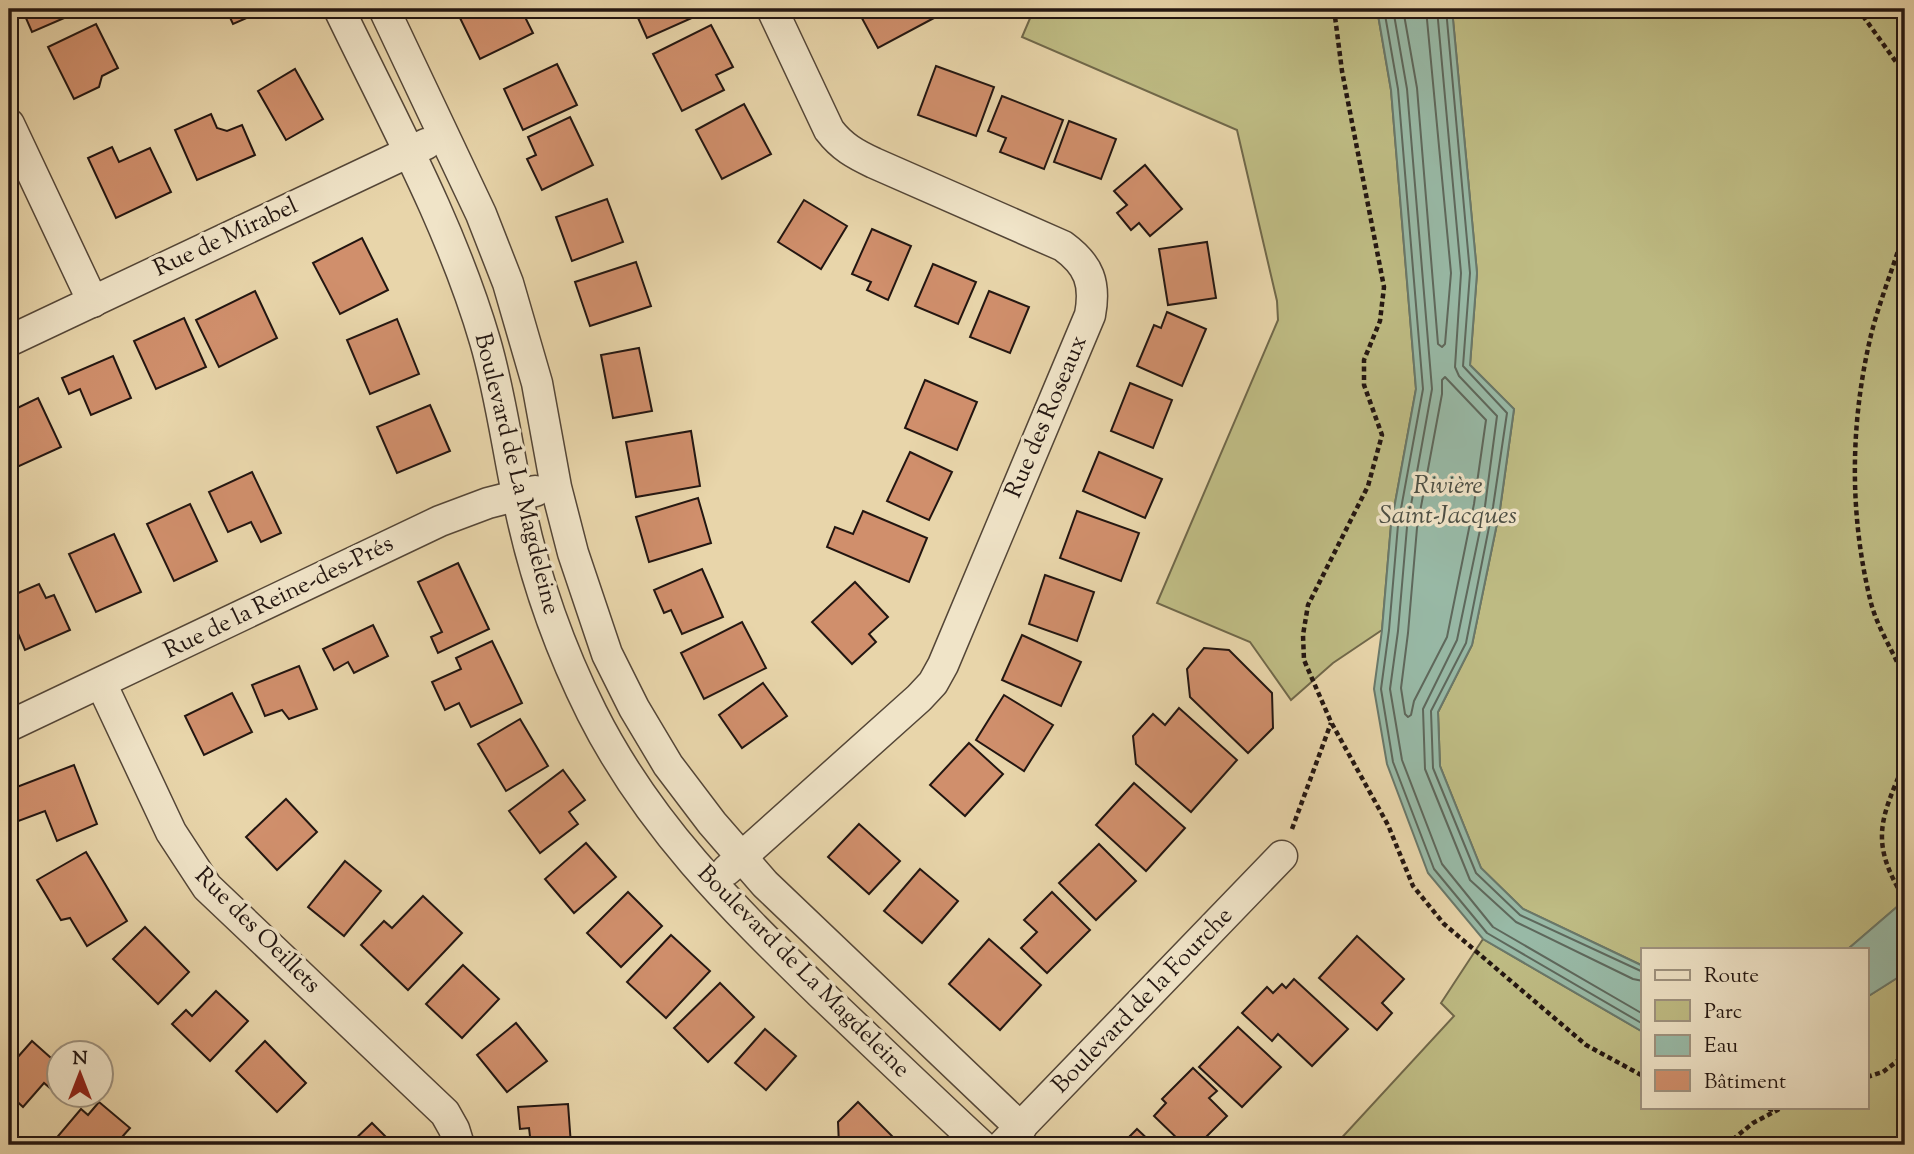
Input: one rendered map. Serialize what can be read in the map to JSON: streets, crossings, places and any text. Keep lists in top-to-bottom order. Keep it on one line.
{"streets":{"street":["Rue de Mirabel","Rue des Roseaux","Boulevard de La Magdeleine","Rue de la Reine-des-Prés","Rue des Oeillets","Boulevard de la Fourche"]},"crossings":[["Rue de Mirabel","Boulevard de La Magdeleine"],["Rue des Roseaux","Boulevard de La Magdeleine"],["Boulevard de La Magdeleine","Rue de la Reine-des-Prés"],["Boulevard de La Magdeleine","Boulevard de la Fourche"],["Rue de la Reine-des-Prés","Rue des Oeillets"]],"water":["Rivière Saint-Jacques"],"legend":["Route","Parc","Eau","Bâtiment"],"north":"top"}
